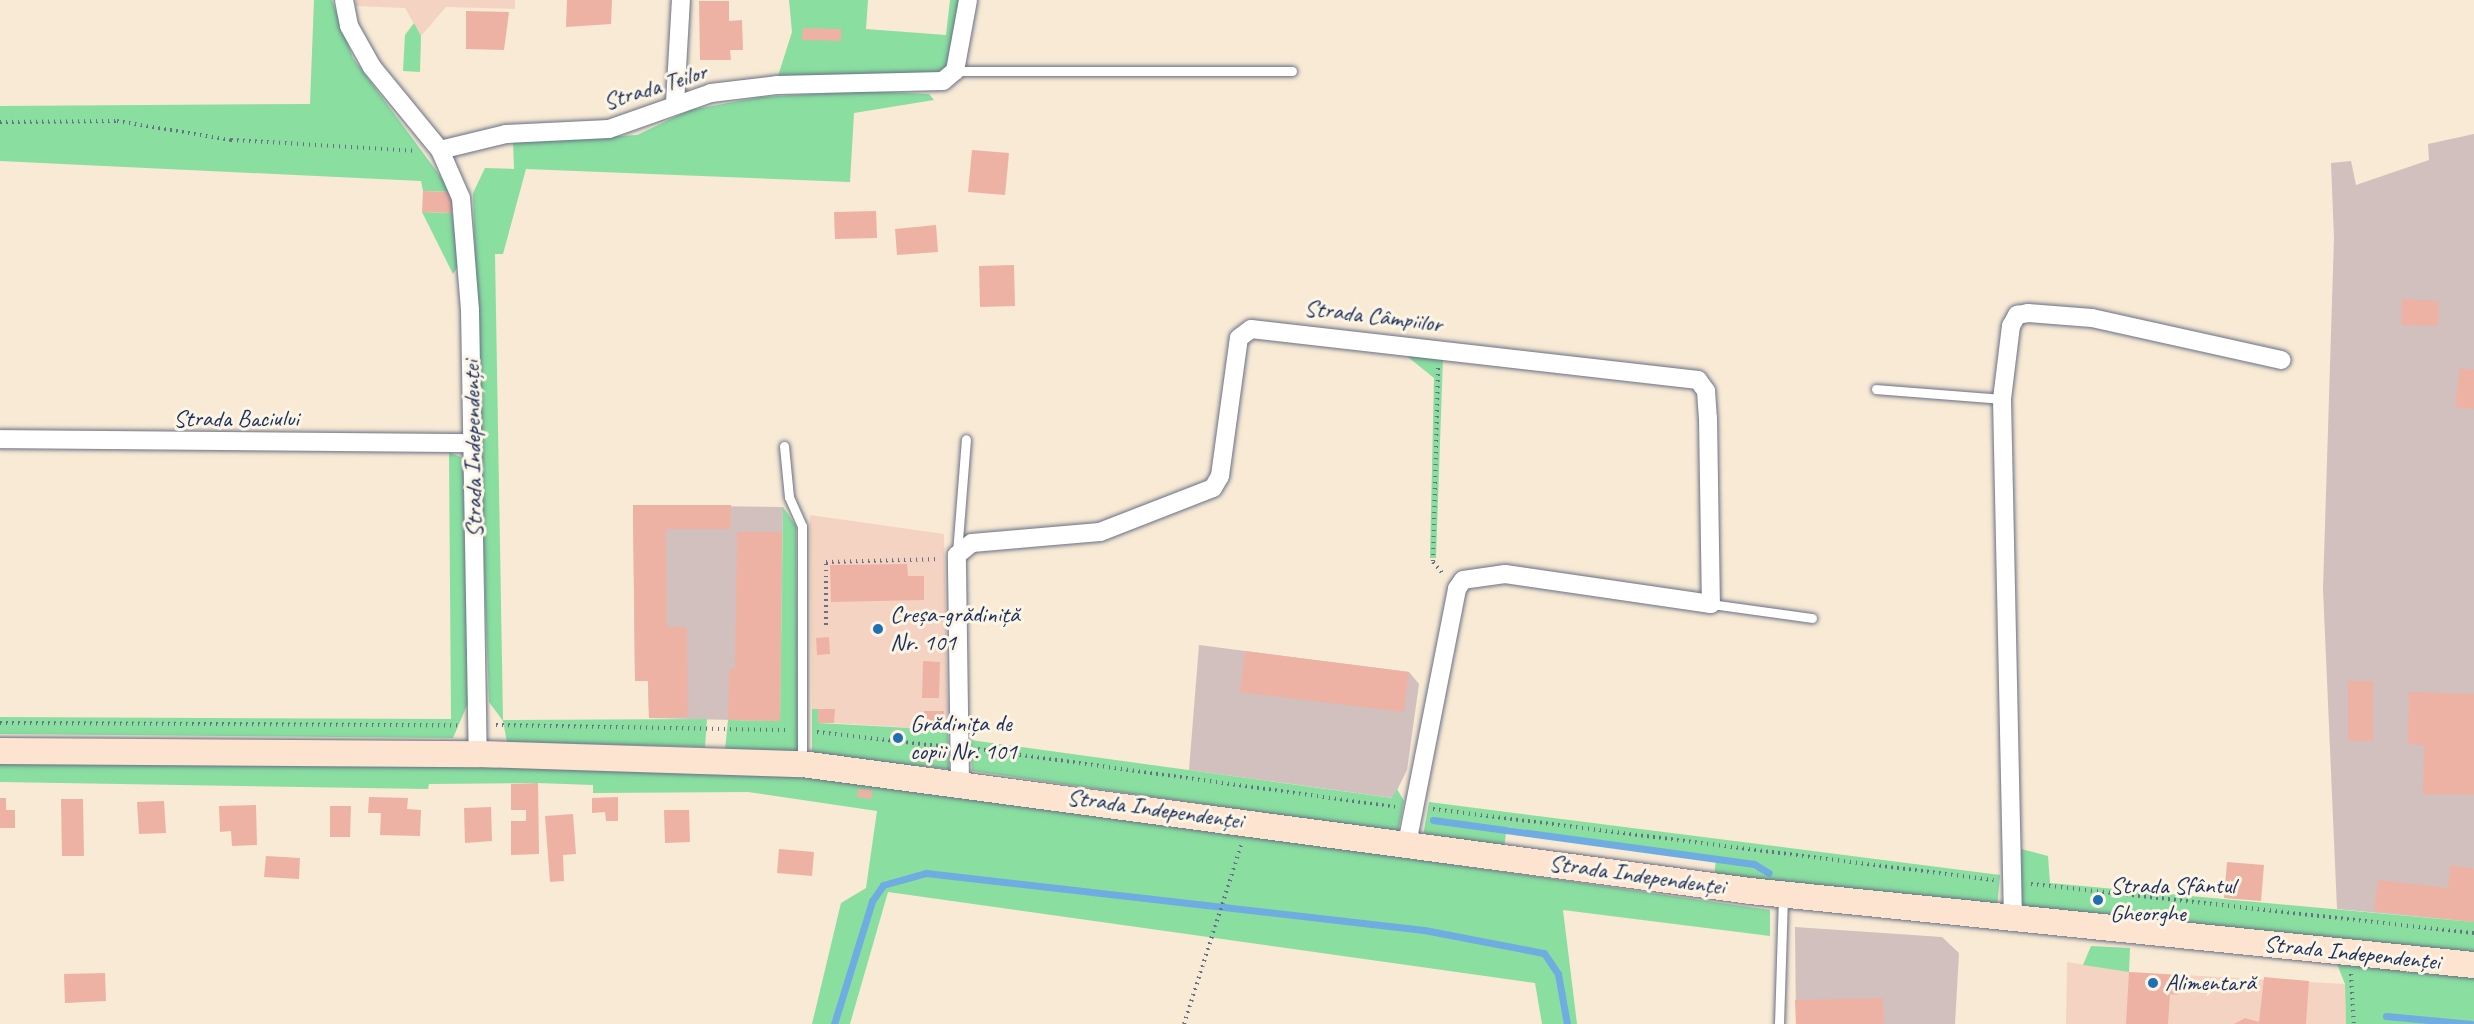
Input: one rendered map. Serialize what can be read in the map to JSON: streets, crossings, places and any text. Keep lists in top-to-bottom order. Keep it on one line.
{"streets":{"main road":["Strada Independenței"],"street":["Strada Teilor","Strada Câmpiilor","Strada Baciului"]},"crossings":[["Strada Teilor","Strada Independenței"],["Strada Baciului","Strada Independenței"]],"places":["Creșa-grădiniță Nr. 101","Grădinița de copii Nr. 101","Strada Sfântul Gheorghe","Alimentară"]}
